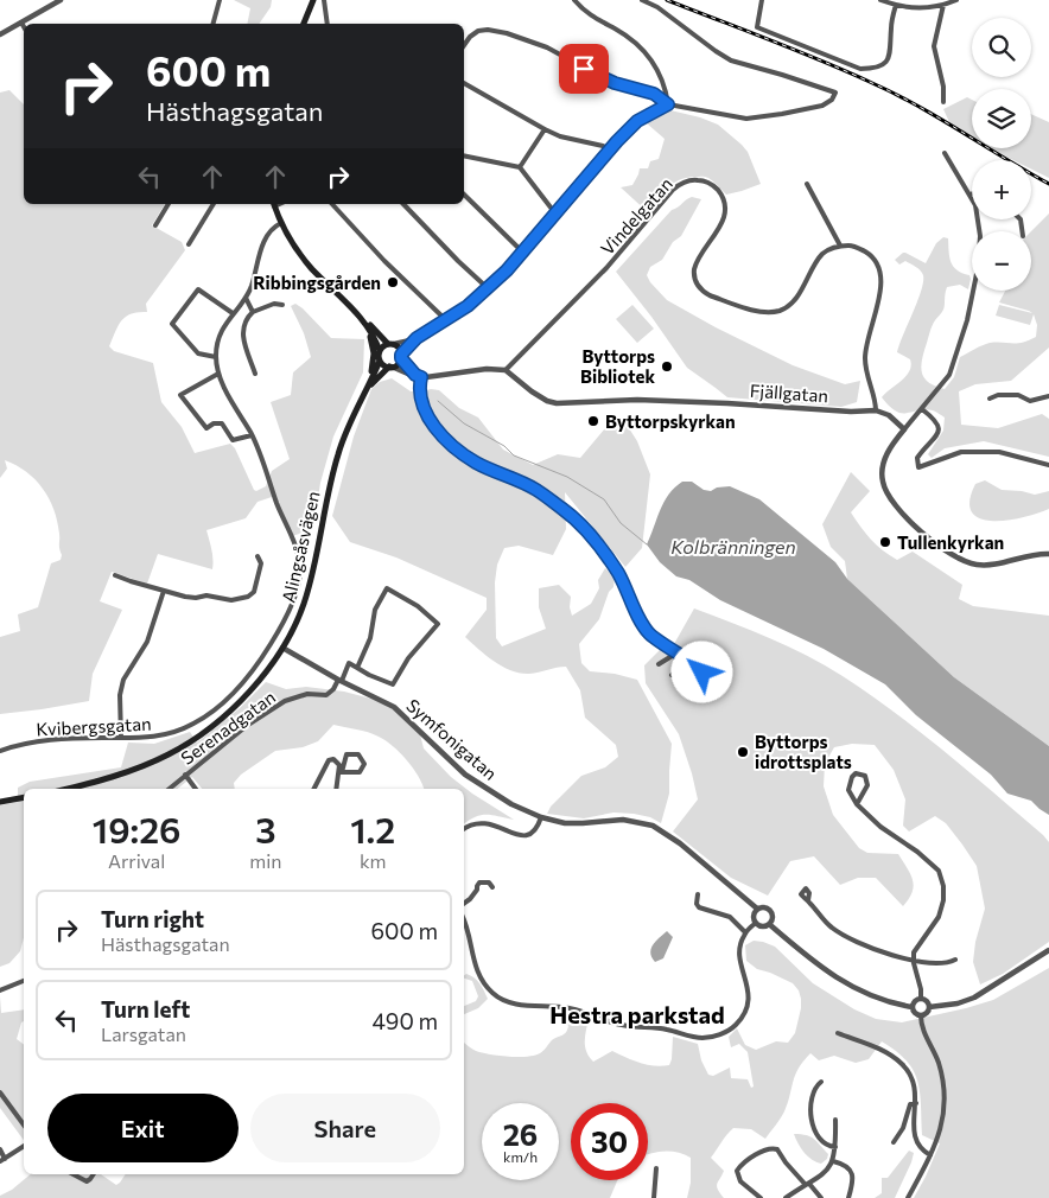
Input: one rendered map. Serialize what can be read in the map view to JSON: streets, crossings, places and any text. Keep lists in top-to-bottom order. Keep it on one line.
{"streets":{"main road":["Alingsåsvägen"],"street":["Vindelgatan","Fjällgatan","Kvibergsgatan","Serenadgatan","Symfonigatan"]},"crossings":[["Vindelgatan","Fjällgatan"],["Alingsåsvägen","Kvibergsgatan"],["Alingsåsvägen","Symfonigatan"],["Serenadgatan","Symfonigatan"]],"districts":["Hestra parkstad"],"water":["Kolbränningen"],"places":["Ribbingsgården","Byttorps Bibliotek","Byttorpskyrkan","Tullenkyrkan","Byttorps idrottsplats"],"page":{"map_buttons":["+","−"],"turn":["600 m","Hästhagsgatan"],"eta":["19:26","Arrival","3","min","1.2","km"],"list":[{"name":"Turn right","note":"Hästhagsgatan","value":"600 m"},{"name":"Turn left","note":"Larsgatan","value":"490 m"}],"buttons":["Exit","Share"],"speed":"26 km/h","limit":"30"}}
